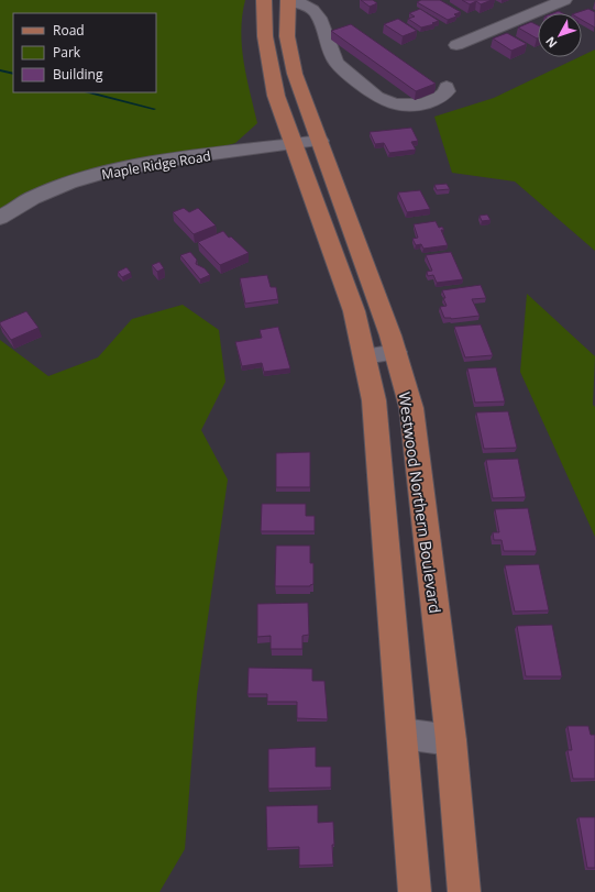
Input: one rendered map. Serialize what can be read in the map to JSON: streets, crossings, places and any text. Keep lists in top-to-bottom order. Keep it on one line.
{"streets":{"main road":["Westwood Northern Boulevard"],"street":["Maple Ridge Road"]},"crossings":[["Maple Ridge Road","Westwood Northern Boulevard"]],"legend":["Road","Park","Building"],"north":"bottom left"}
